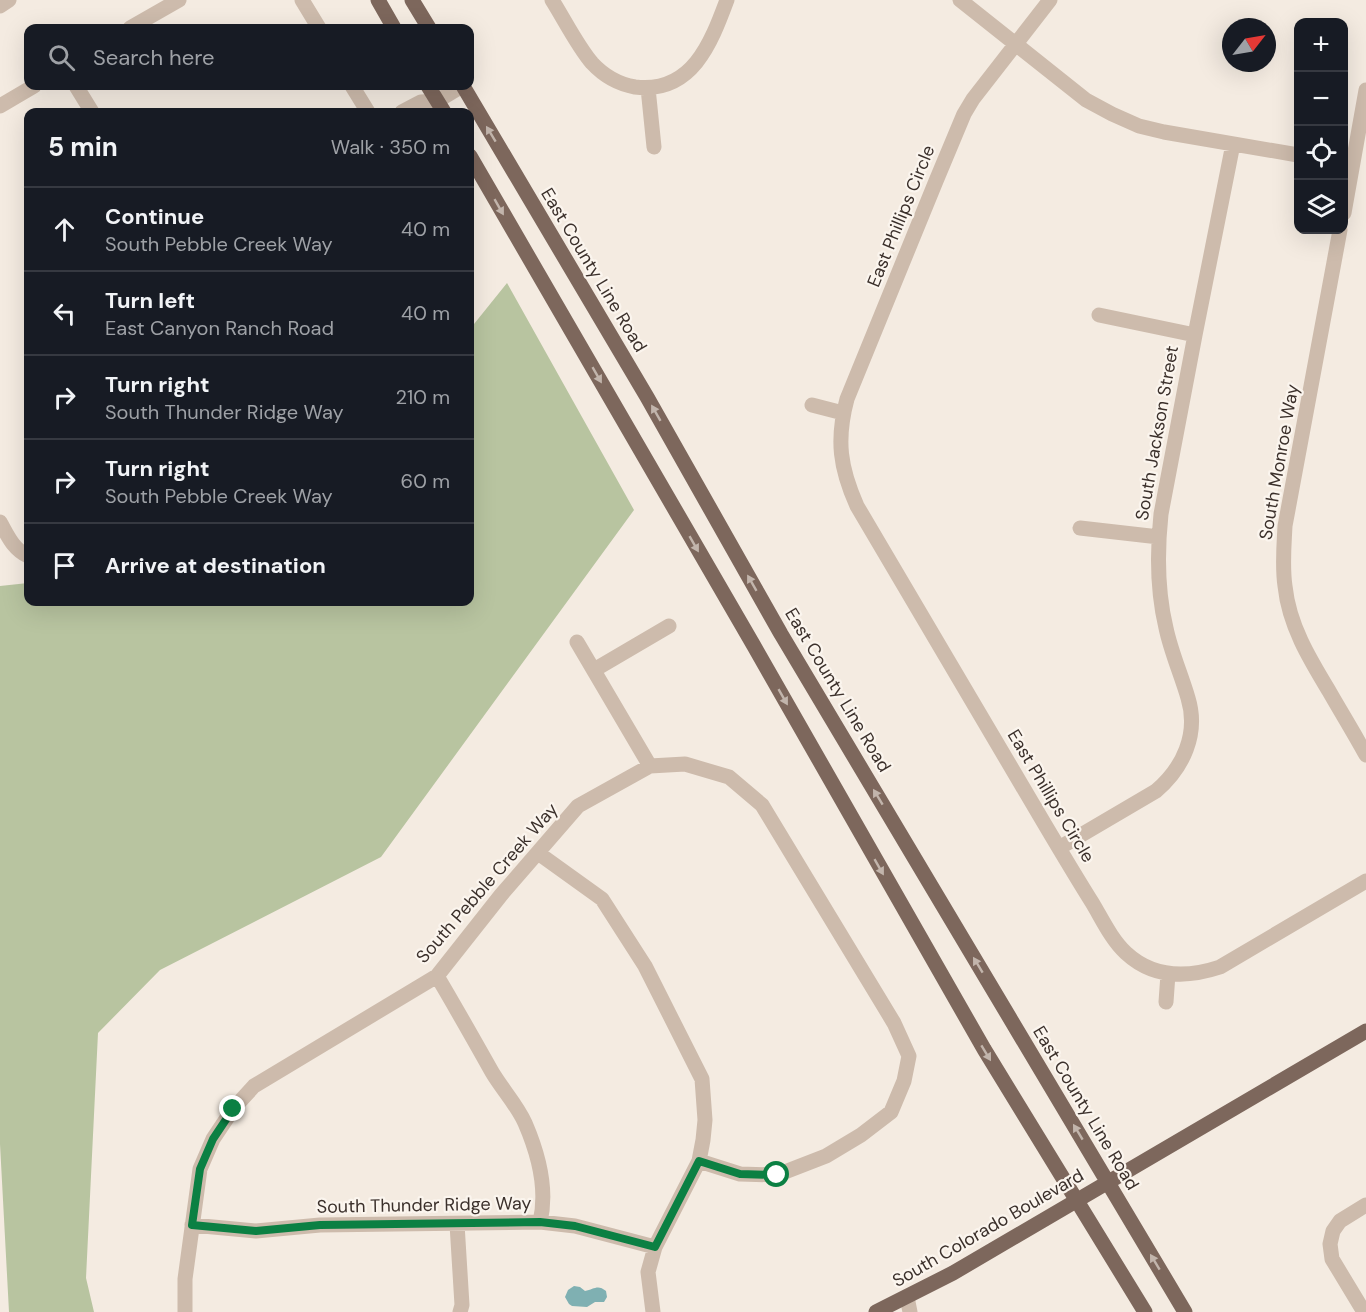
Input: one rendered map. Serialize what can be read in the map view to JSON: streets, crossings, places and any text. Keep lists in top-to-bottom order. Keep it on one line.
{"streets":{"main road":["East County Line Road","South Colorado Boulevard"],"street":["East Phillips Circle","South Jackson Street","South Monroe Way","South Pebble Creek Way","South Thunder Ridge Way"]},"crossings":[["East Phillips Circle","South Jackson Street"],["East County Line Road","South Colorado Boulevard"],["South Pebble Creek Way","South Thunder Ridge Way"]],"north":"top right","page":{"map_buttons":["+","−"],"search":"Search here","heading":["5 min","Walk · 350 m"],"list":[["Continue","South Pebble Creek Way","40 m"],["Turn left","East Canyon Ranch Road","40 m"],["Turn right","South Thunder Ridge Way","210 m"],["Turn right","South Pebble Creek Way","60 m"],"Arrive at destination"]}}
